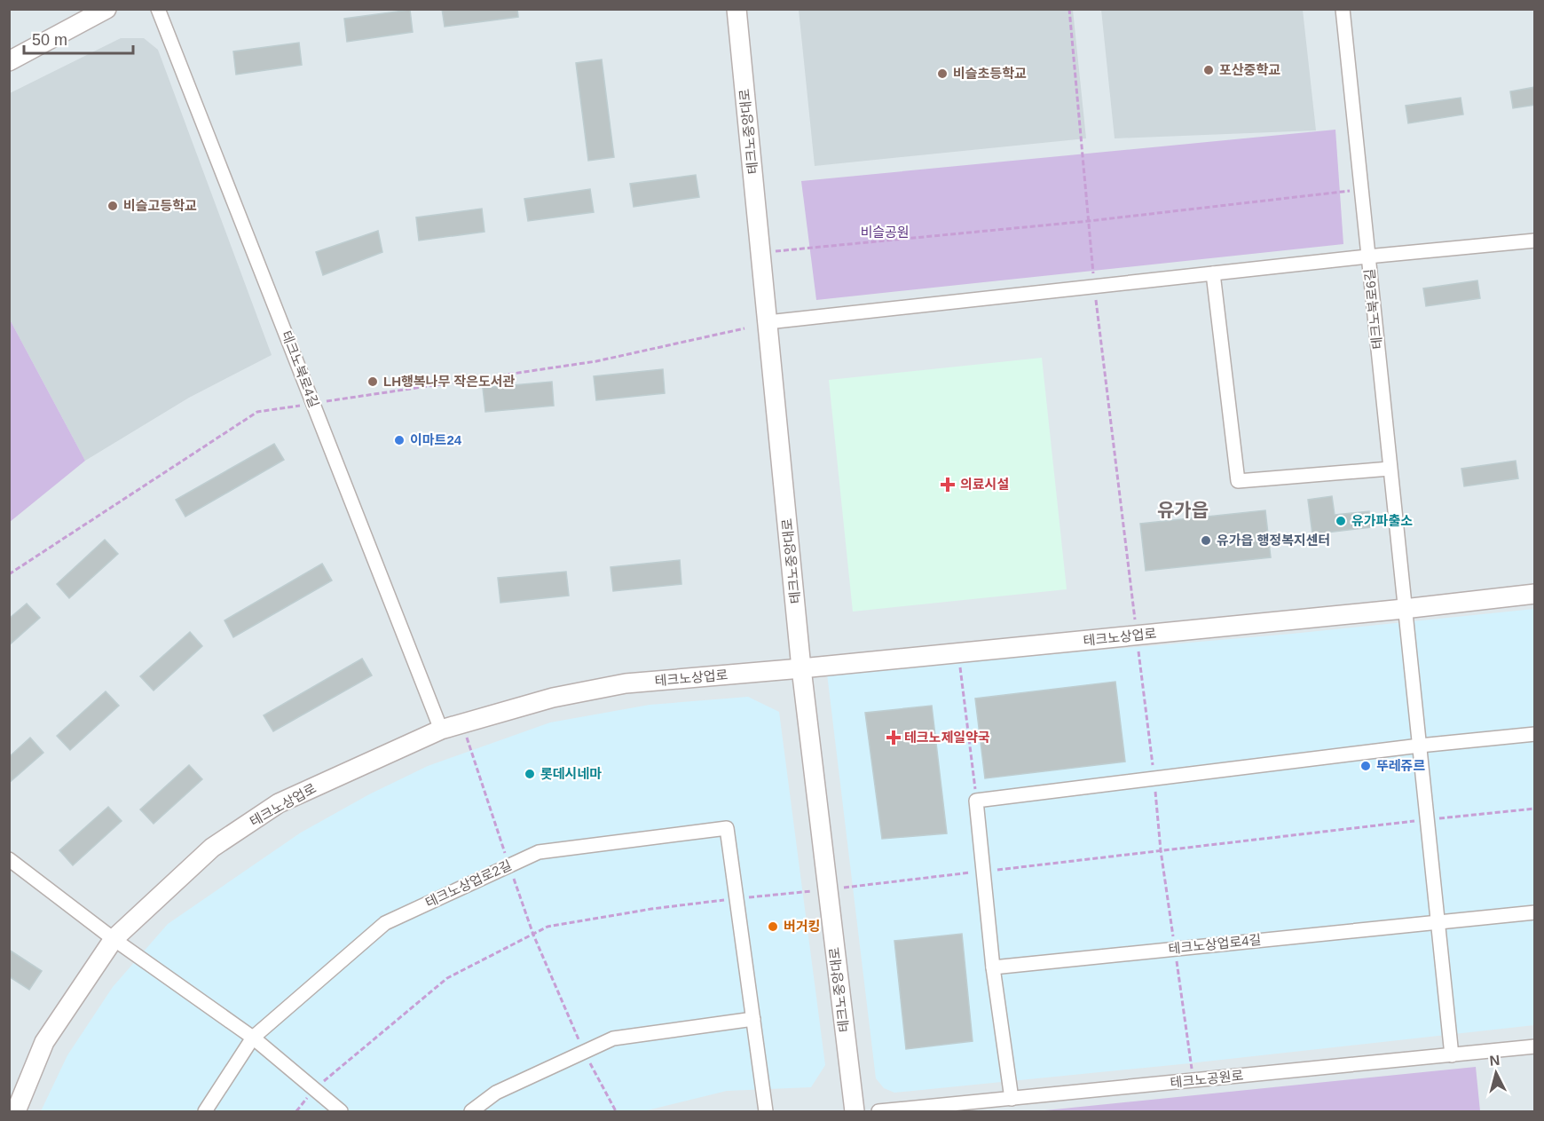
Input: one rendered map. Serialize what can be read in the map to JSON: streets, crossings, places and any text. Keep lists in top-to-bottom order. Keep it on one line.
{"streets":{"street":["테크노중앙대로","테크노북로6길","테크노북로4길","테크노상업로","테크노상업로2길","테크노상업로4길","테크노공원로"]},"crossings":[["테크노중앙대로","테크노상업로"],["테크노북로6길","테크노상업로"],["테크노북로4길","테크노상업로"]],"districts":["유가읍"],"parks":["비슬공원"],"places":{"other":["포산중학교","비슬초등학교","비슬고등학교","LH행복나무 작은도서관","이마트24","유가파출소","유가읍 행정복지센터","뚜레쥬르","롯데시네마","버거킹"],"health":["의료시설","테크노제일약국"]},"scale_bar":"50 m","north":"top"}
